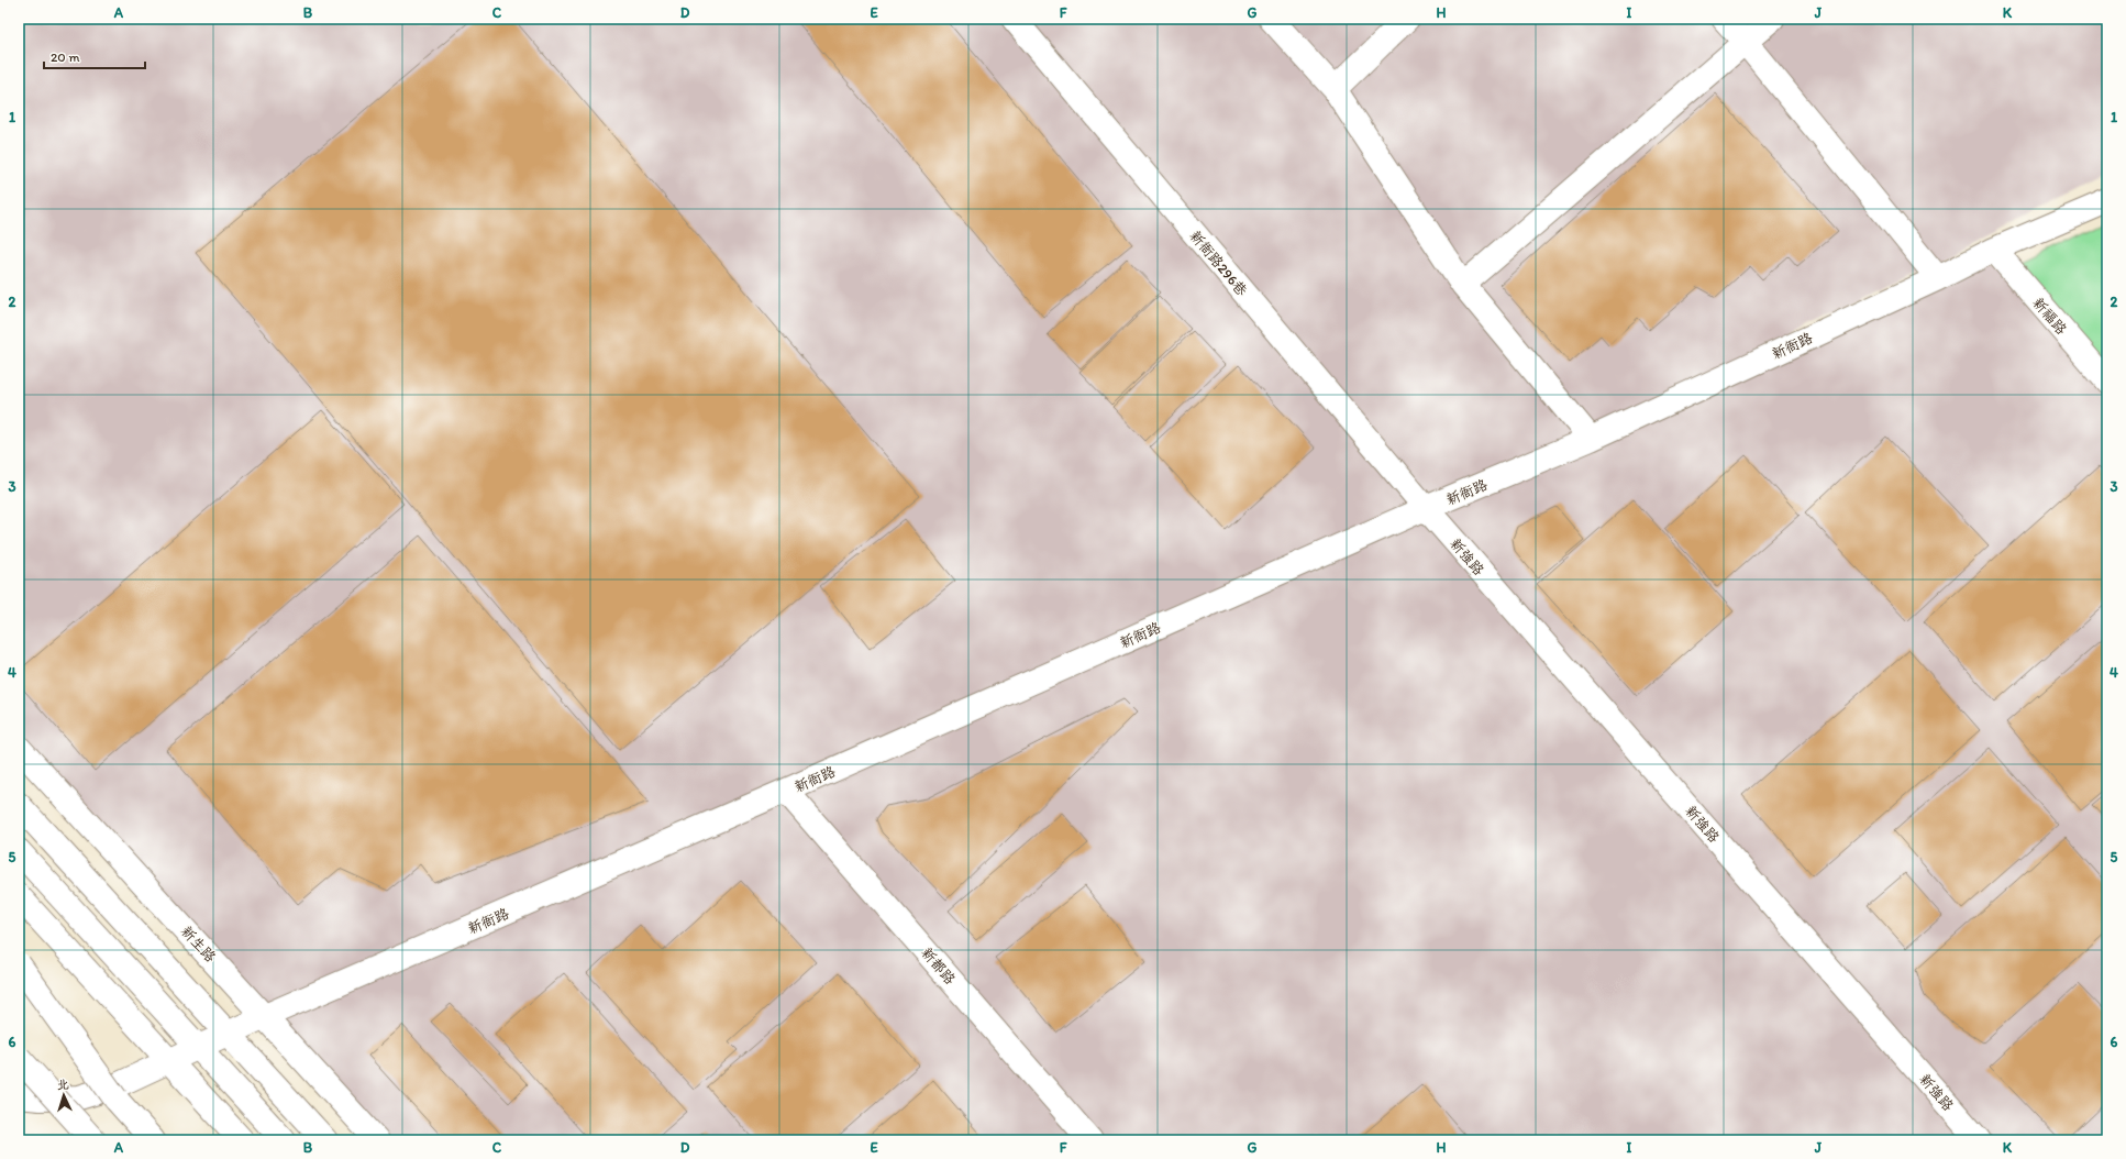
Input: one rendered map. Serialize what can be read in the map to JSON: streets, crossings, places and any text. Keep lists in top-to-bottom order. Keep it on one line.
{"streets":{"main road":["新衙路296巷","新福路","新衙路","新強路","新生路","新都路"]},"crossings":[["新衙路296巷","新衙路"],["新衙路296巷","新強路"],["新福路","新衙路"],["新衙路","新強路"],["新衙路","新生路"],["新衙路","新都路"]],"scale_bar":"20 m","north":"top","grid":{"columns":["A","B","C","D","E","F","G","H","I","J","K"],"rows":["1","2","3","4","5","6"]}}
